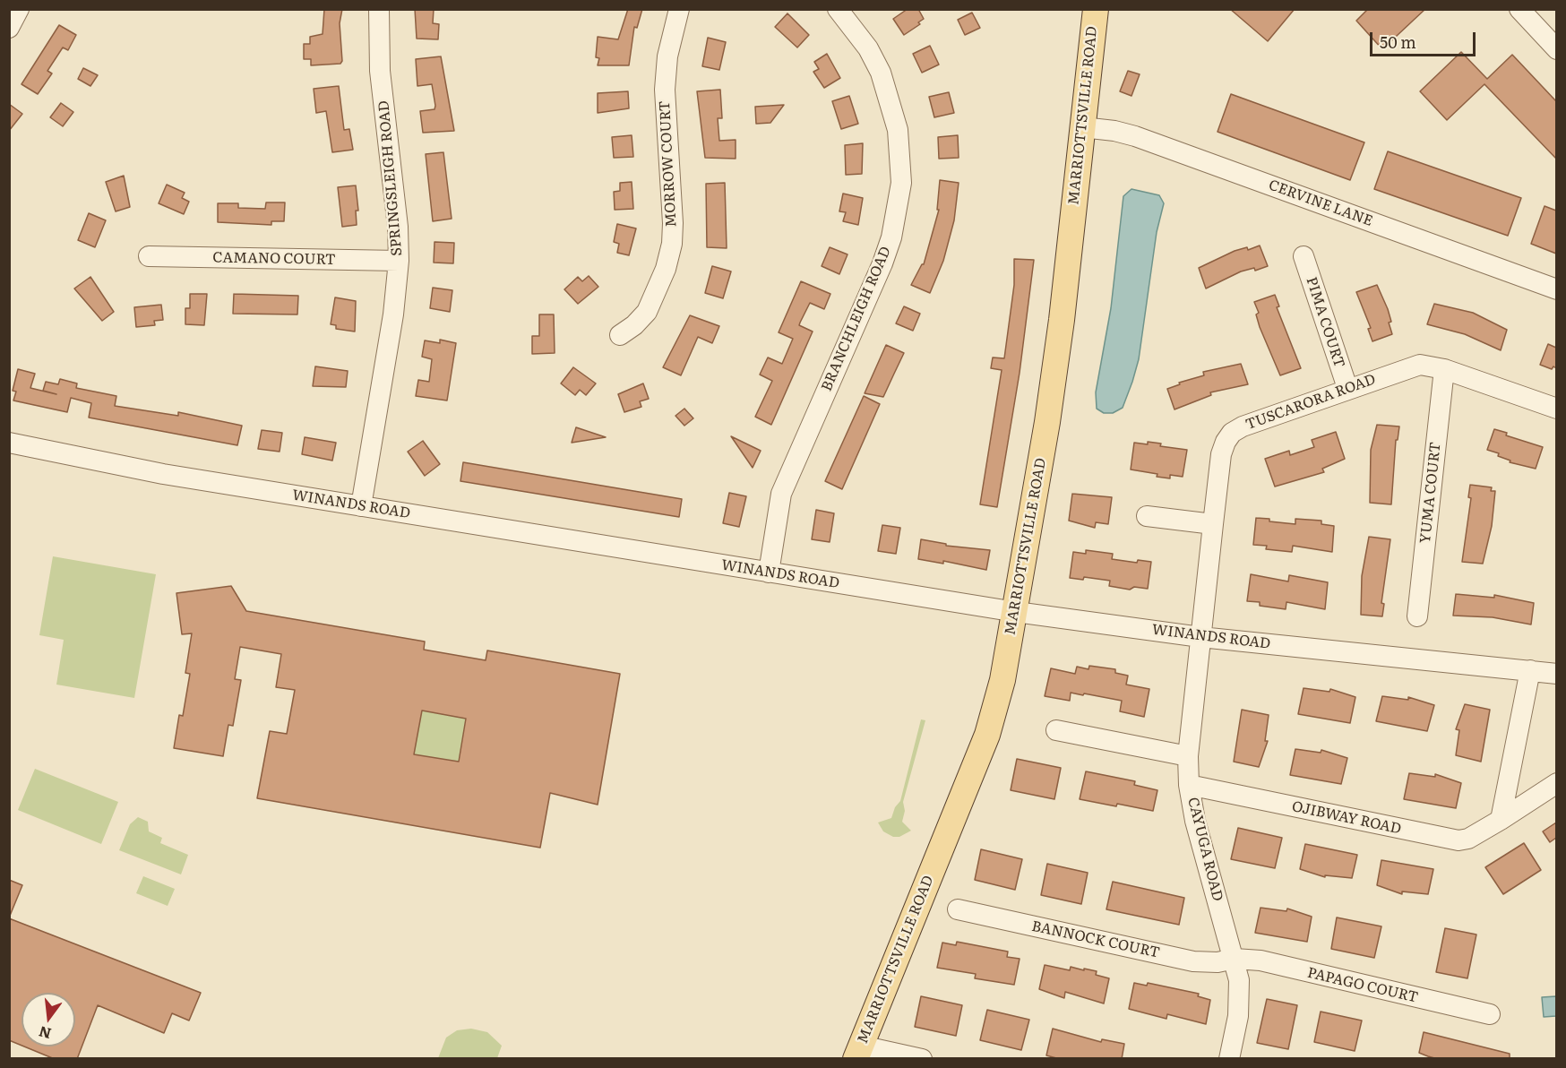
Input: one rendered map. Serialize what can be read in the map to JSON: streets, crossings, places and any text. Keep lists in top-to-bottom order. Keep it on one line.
{"streets":{"main road":["MARRIOTTSVILLE ROAD"],"street":["MORROW COURT","SPRINGSLEIGH ROAD","CERVINE LANE","CAMANO COURT","BRANCHLEIGH ROAD","PIMA COURT","TUSCARORA ROAD","YUMA COURT","WINANDS ROAD","OJIBWAY ROAD","CAYUGA ROAD","BANNOCK COURT","PAPAGO COURT"]},"crossings":[["MARRIOTTSVILLE ROAD","CERVINE LANE"],["MARRIOTTSVILLE ROAD","WINANDS ROAD"],["SPRINGSLEIGH ROAD","CAMANO COURT"],["SPRINGSLEIGH ROAD","WINANDS ROAD"],["BRANCHLEIGH ROAD","WINANDS ROAD"],["PIMA COURT","TUSCARORA ROAD"],["TUSCARORA ROAD","YUMA COURT"],["TUSCARORA ROAD","WINANDS ROAD"],["TUSCARORA ROAD","CAYUGA ROAD"],["WINANDS ROAD","CAYUGA ROAD"],["OJIBWAY ROAD","CAYUGA ROAD"],["CAYUGA ROAD","BANNOCK COURT"],["CAYUGA ROAD","PAPAGO COURT"],["BANNOCK COURT","PAPAGO COURT"]],"scale_bar":"50 m","north":"bottom"}
